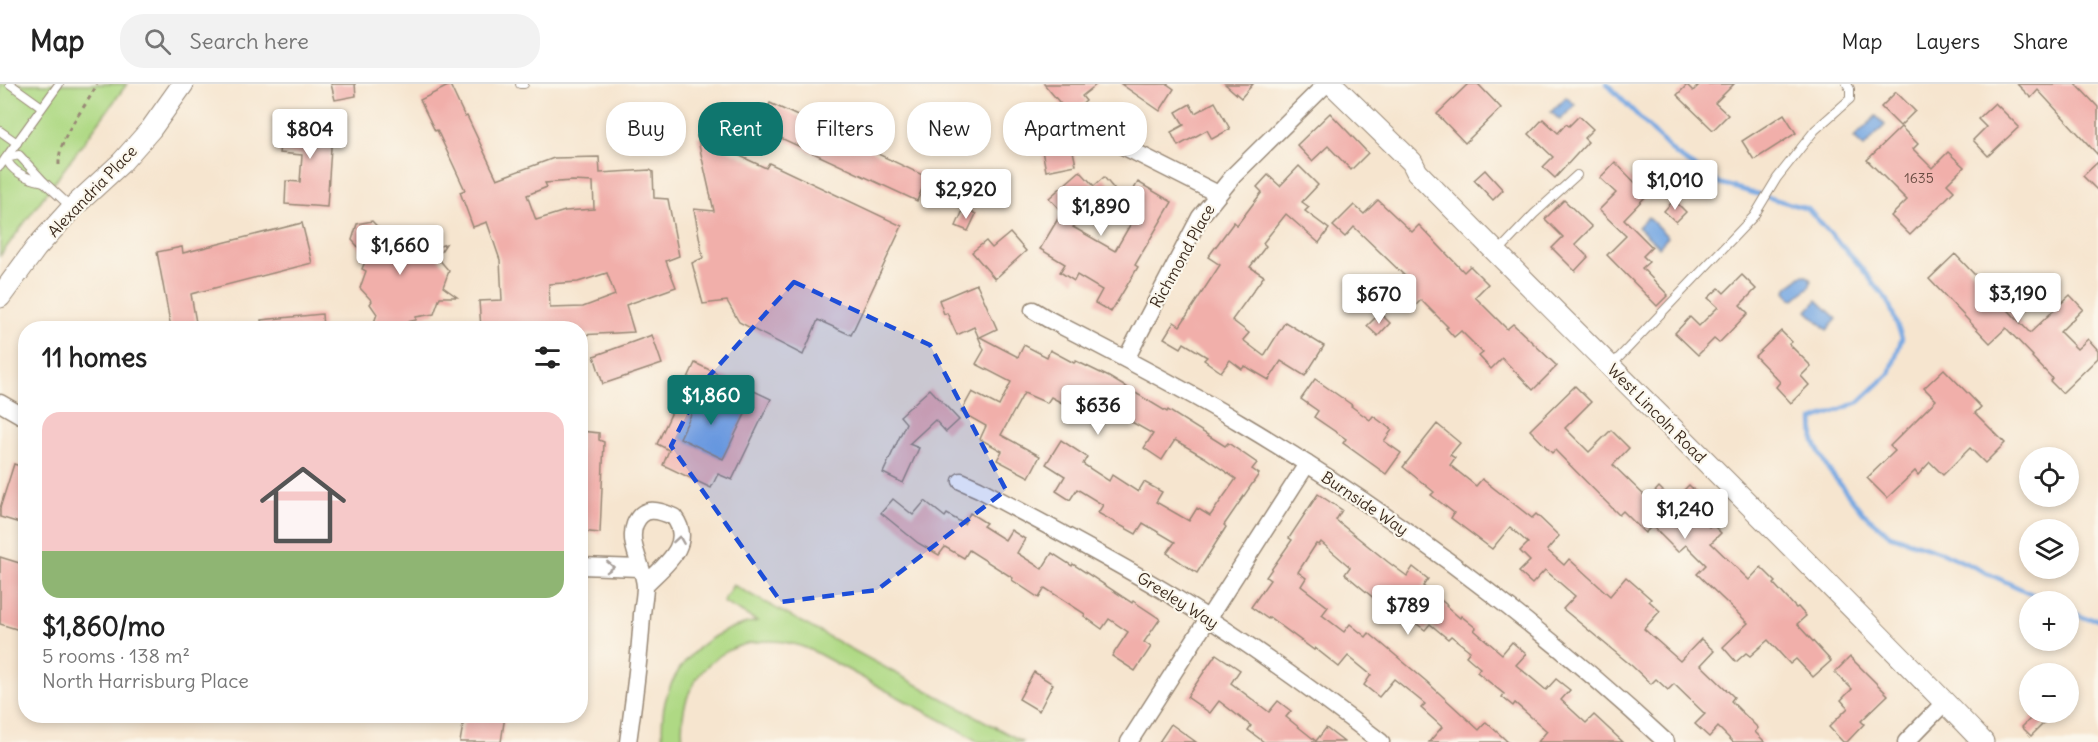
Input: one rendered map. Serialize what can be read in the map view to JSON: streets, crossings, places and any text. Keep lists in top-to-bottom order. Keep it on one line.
{"streets":{"street":["Alexandria Place","Richmond Place","West Lincoln Road","Burnside Way","Greeley Way"]},"crossings":[["Richmond Place","Burnside Way"]],"house_numbers":["1635"],"page":{"header":"Map","search":"Search here","nav":["Map","Layers","Share"],"chip":["Buy","Rent","Filters","New","Apartment"],"price":["$804","$1,010","$2,920","$1,890","$1,660","$3,190","$670","$1,860","$636","$1,240","$789"],"heading":"11 homes","list":[{"name":"$1,860/mo","note":"5 rooms · 138 m² · North Harrisburg Place"}],"map_buttons":["+","−"]}}
